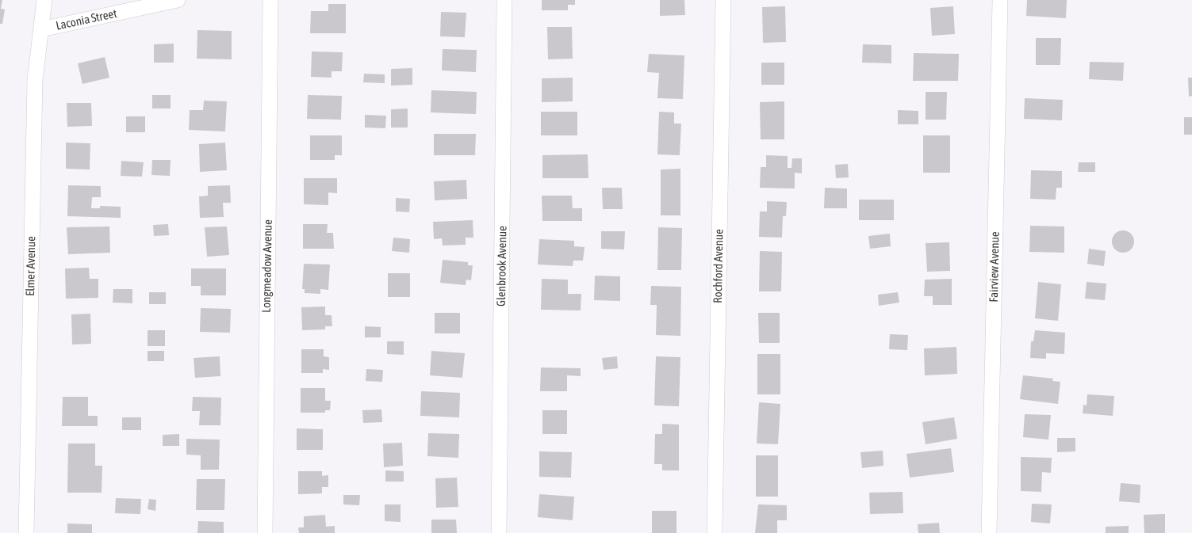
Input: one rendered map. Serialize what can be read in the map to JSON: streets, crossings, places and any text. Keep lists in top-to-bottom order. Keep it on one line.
{"streets":{"street":["Laconia Street","Elmer Avenue","Longmeadow Avenue","Glenbrook Avenue","Rochford Avenue","Fairview Avenue"]},"crossings":[["Laconia Street","Elmer Avenue"]]}
